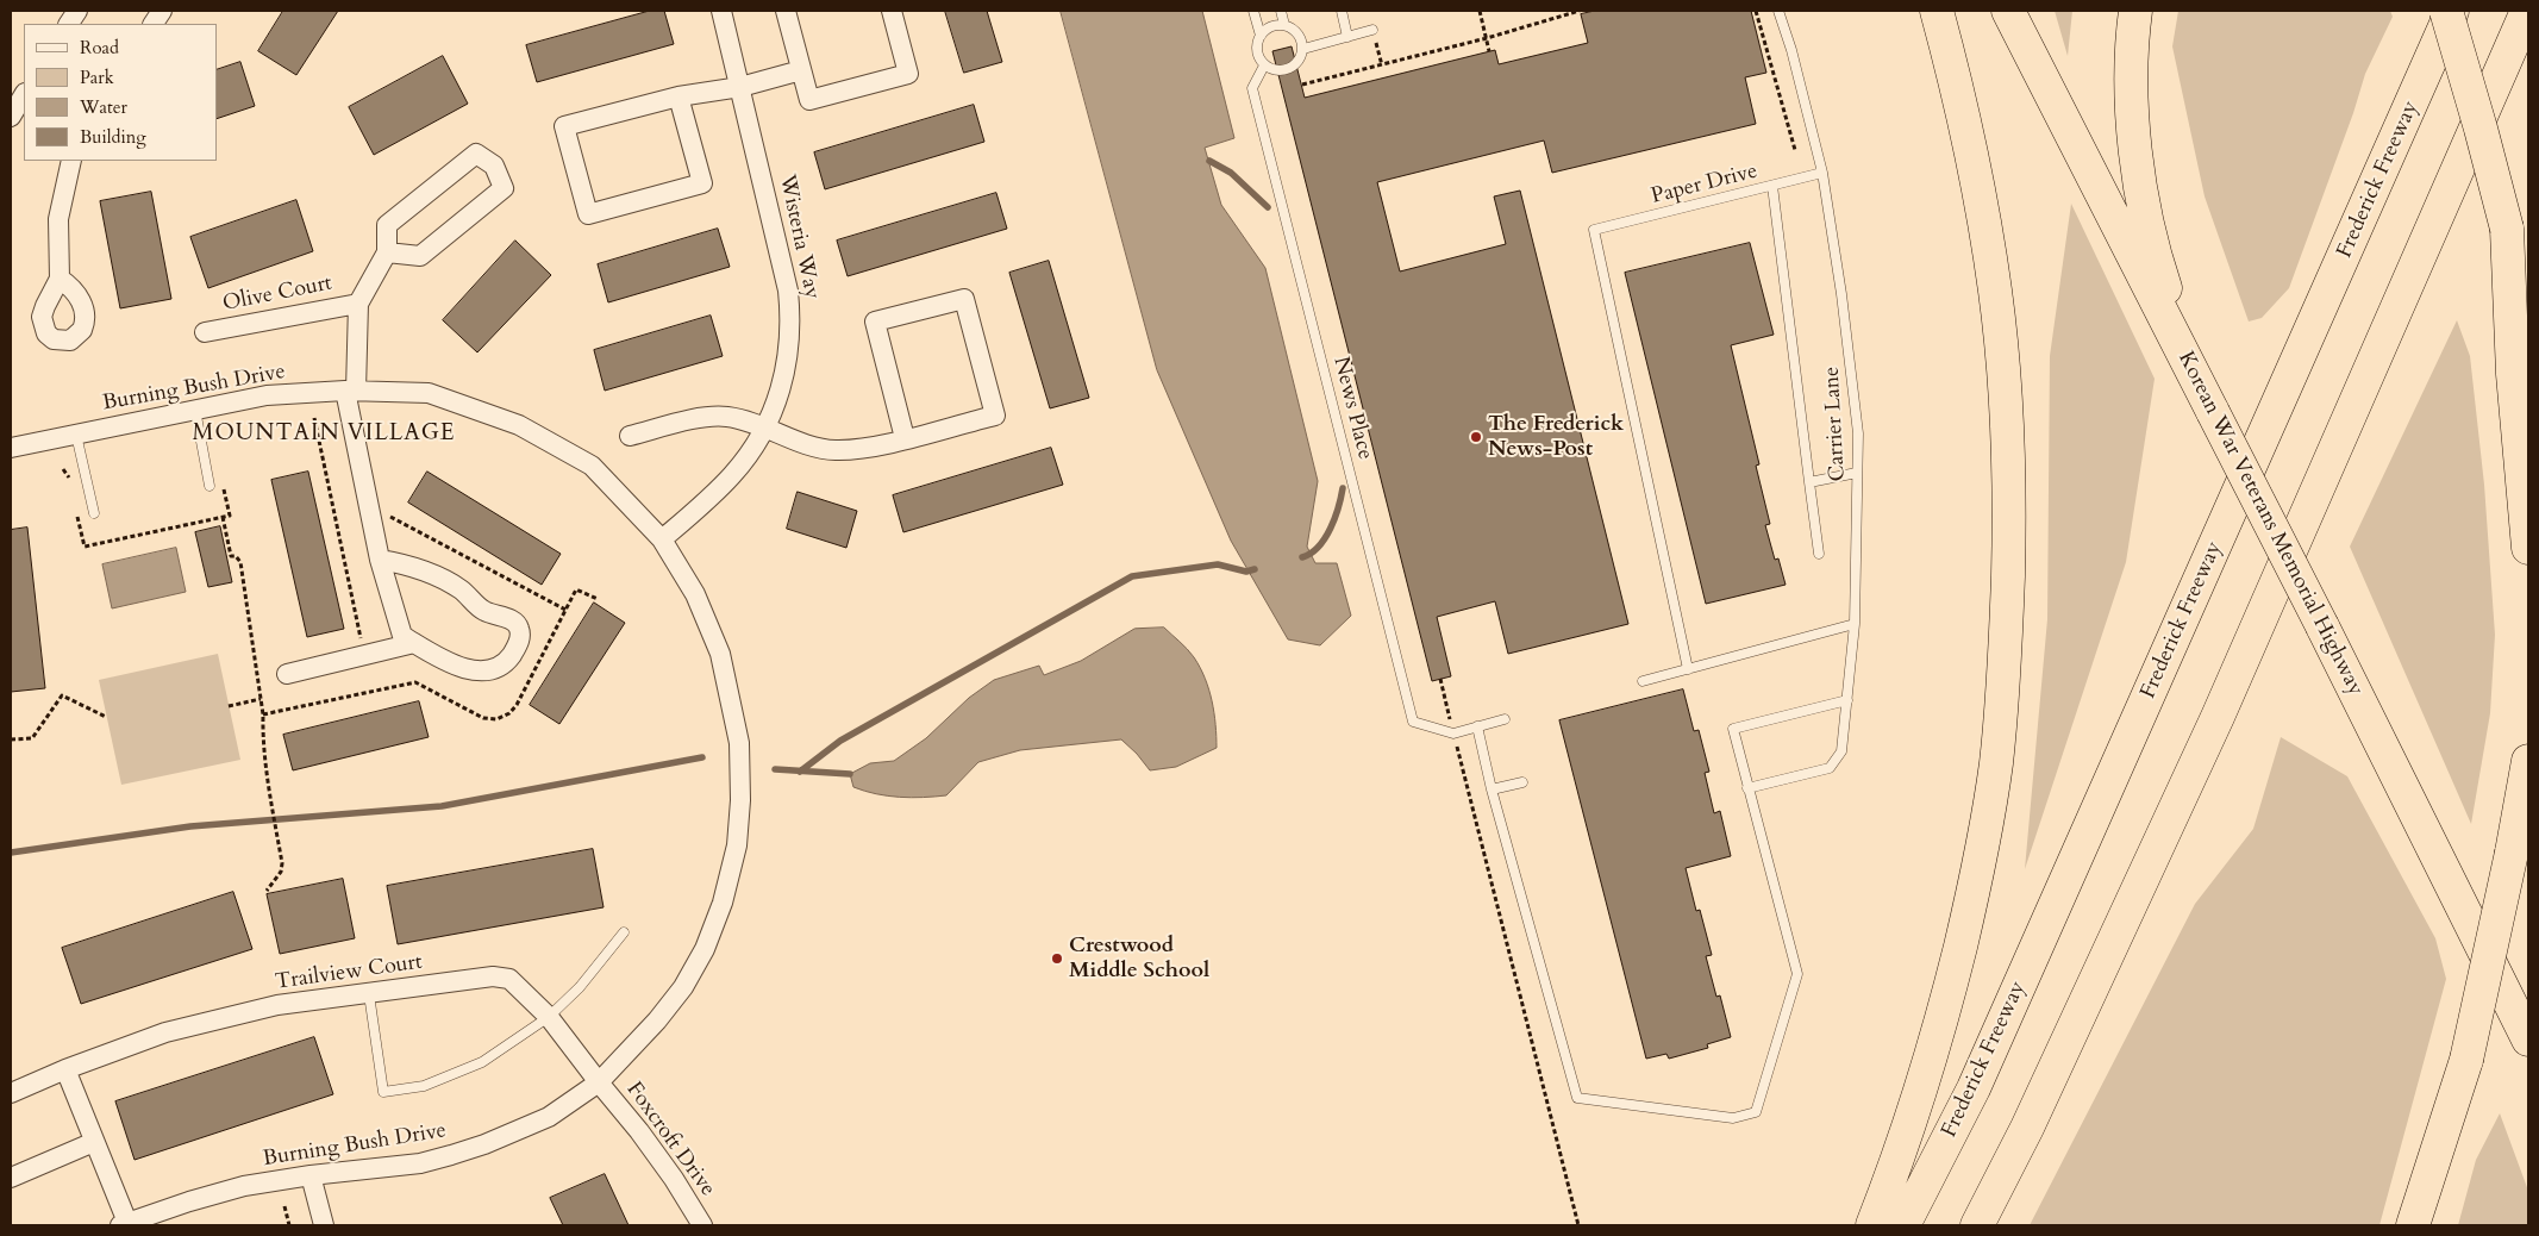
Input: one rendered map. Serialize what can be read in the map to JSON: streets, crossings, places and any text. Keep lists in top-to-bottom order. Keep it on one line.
{"streets":{"highway":["Frederick Freeway","Korean War Veterans Memorial Highway"],"street":["Wisteria Way","Olive Court","Burning Bush Drive","Trailview Court","Foxcroft Drive"],"lane":["Paper Drive","News Place","Carrier Lane"]},"crossings":[["Paper Drive","Carrier Lane"],["Wisteria Way","Burning Bush Drive"],["Burning Bush Drive","Trailview Court"],["Burning Bush Drive","Foxcroft Drive"],["Trailview Court","Foxcroft Drive"]],"districts":["MOUNTAIN VILLAGE"],"places":["The Frederick News-Post","Crestwood Middle School"],"legend":["Road","Park","Water","Building"]}
